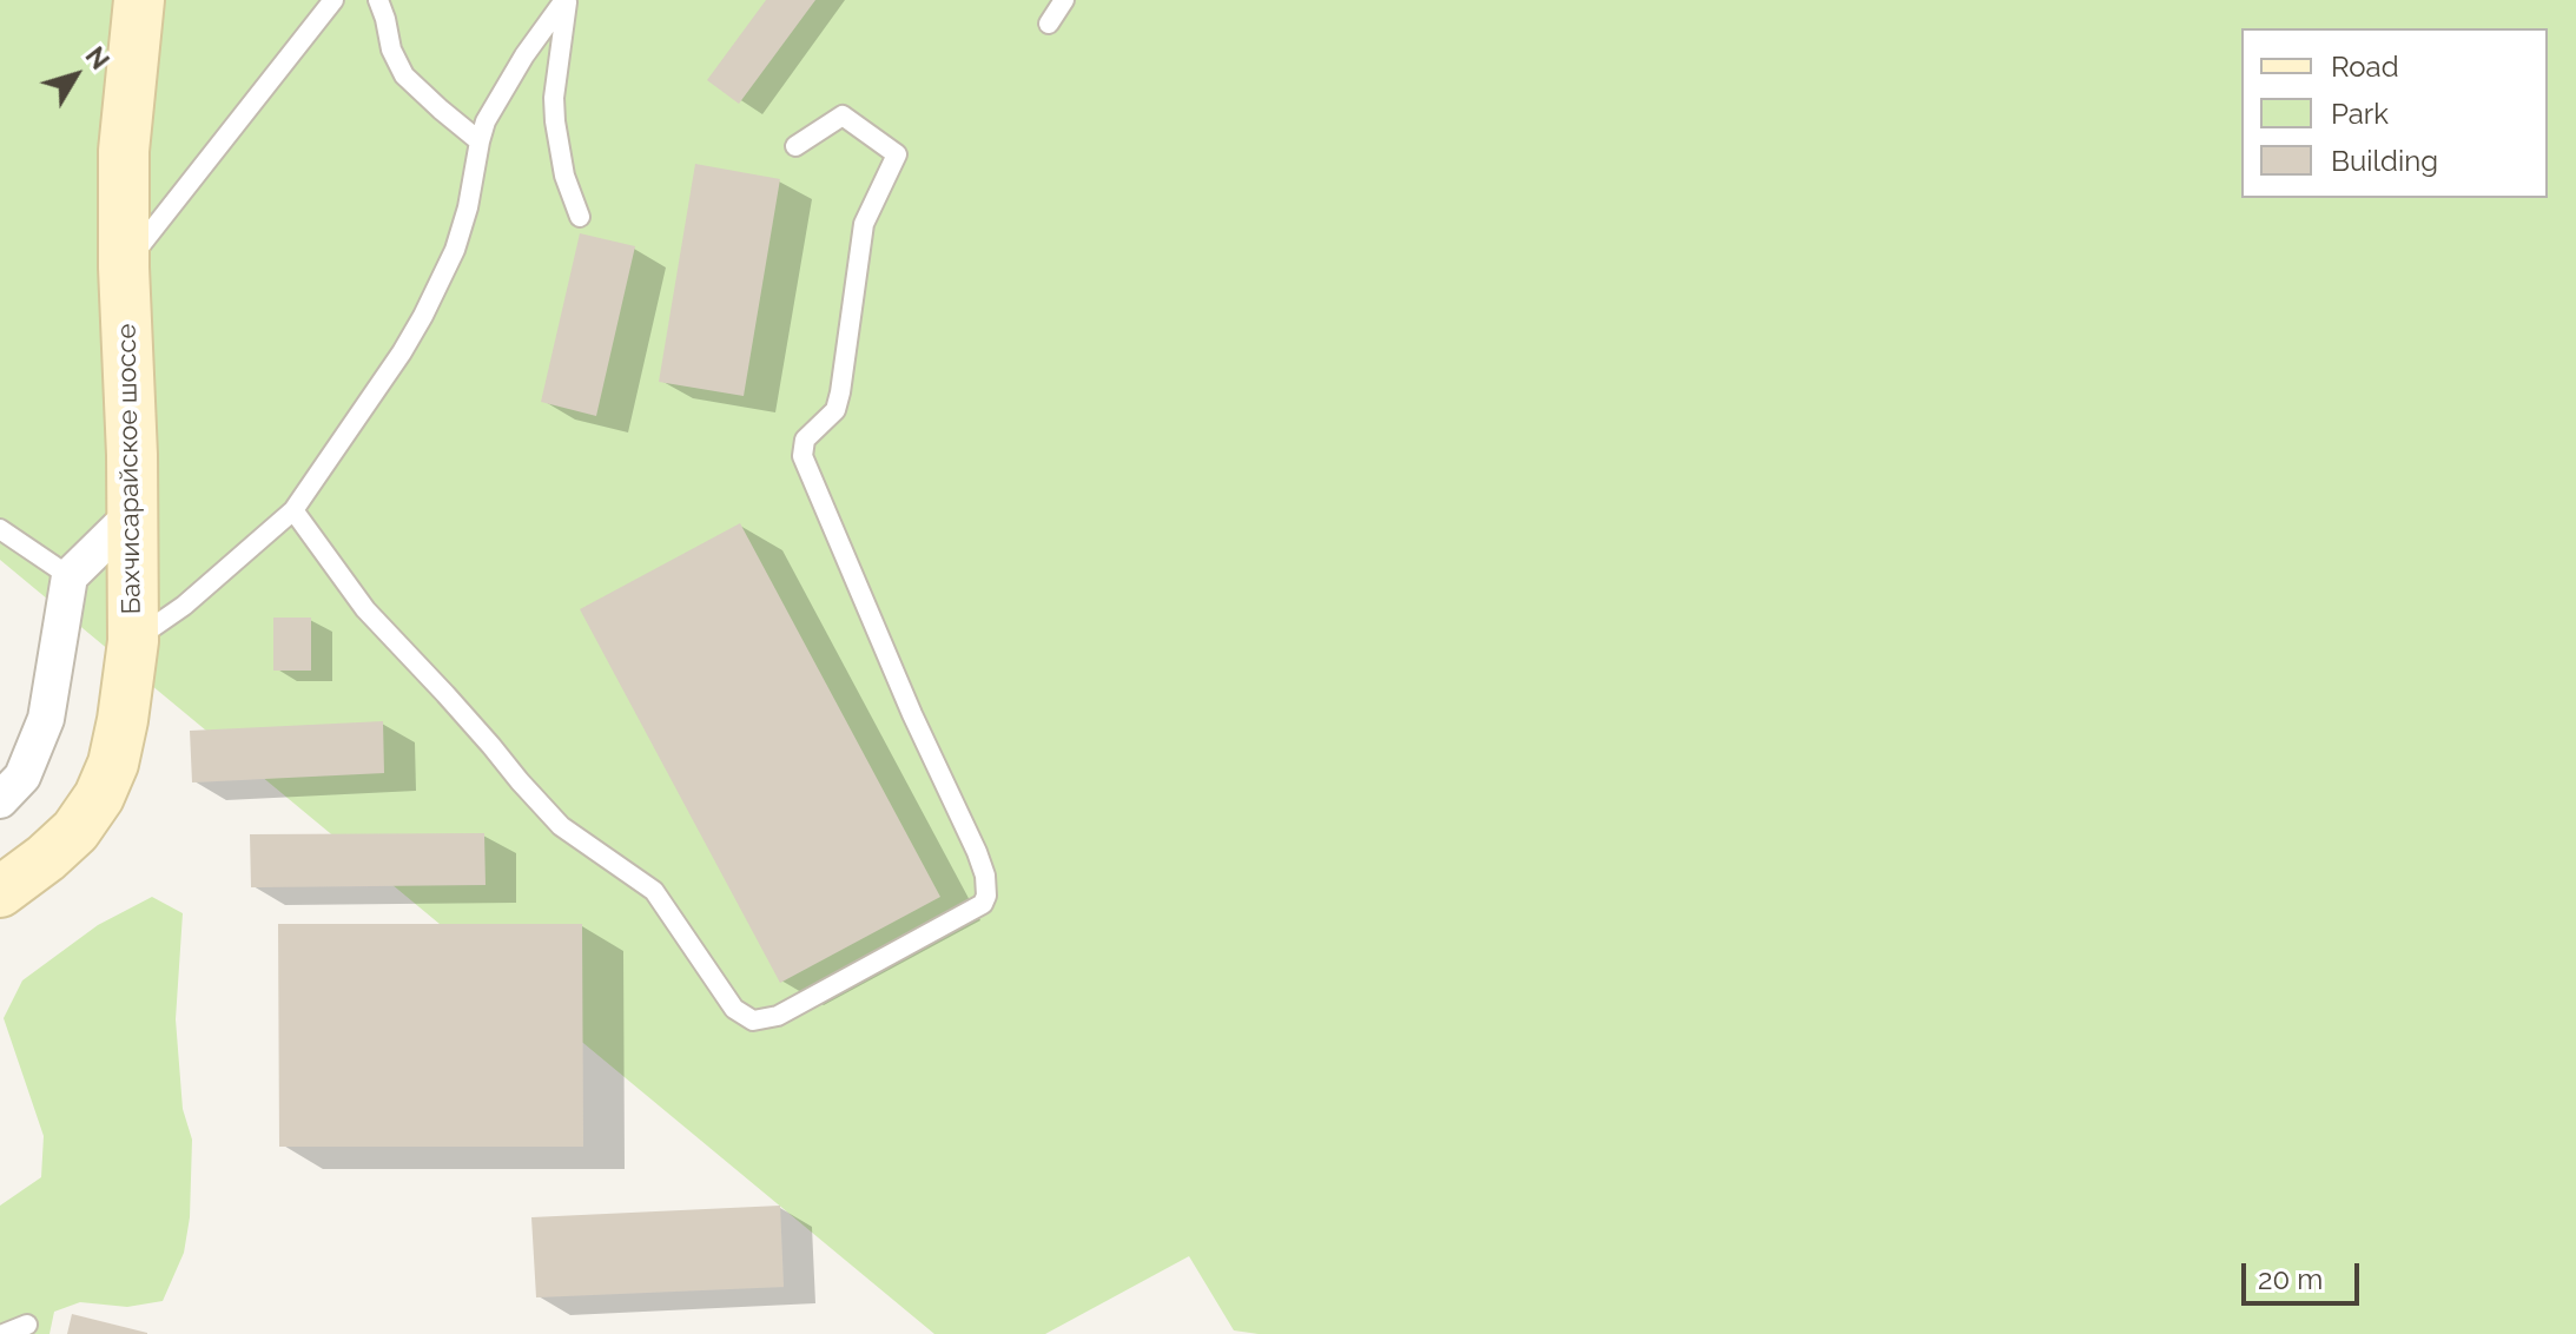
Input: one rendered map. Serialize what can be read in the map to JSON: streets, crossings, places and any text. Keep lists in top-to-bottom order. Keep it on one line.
{"streets":{"main road":["Бахчисарайское шоссе"]},"legend":["Road","Park","Building"],"scale_bar":"20 m","north":"top right"}
